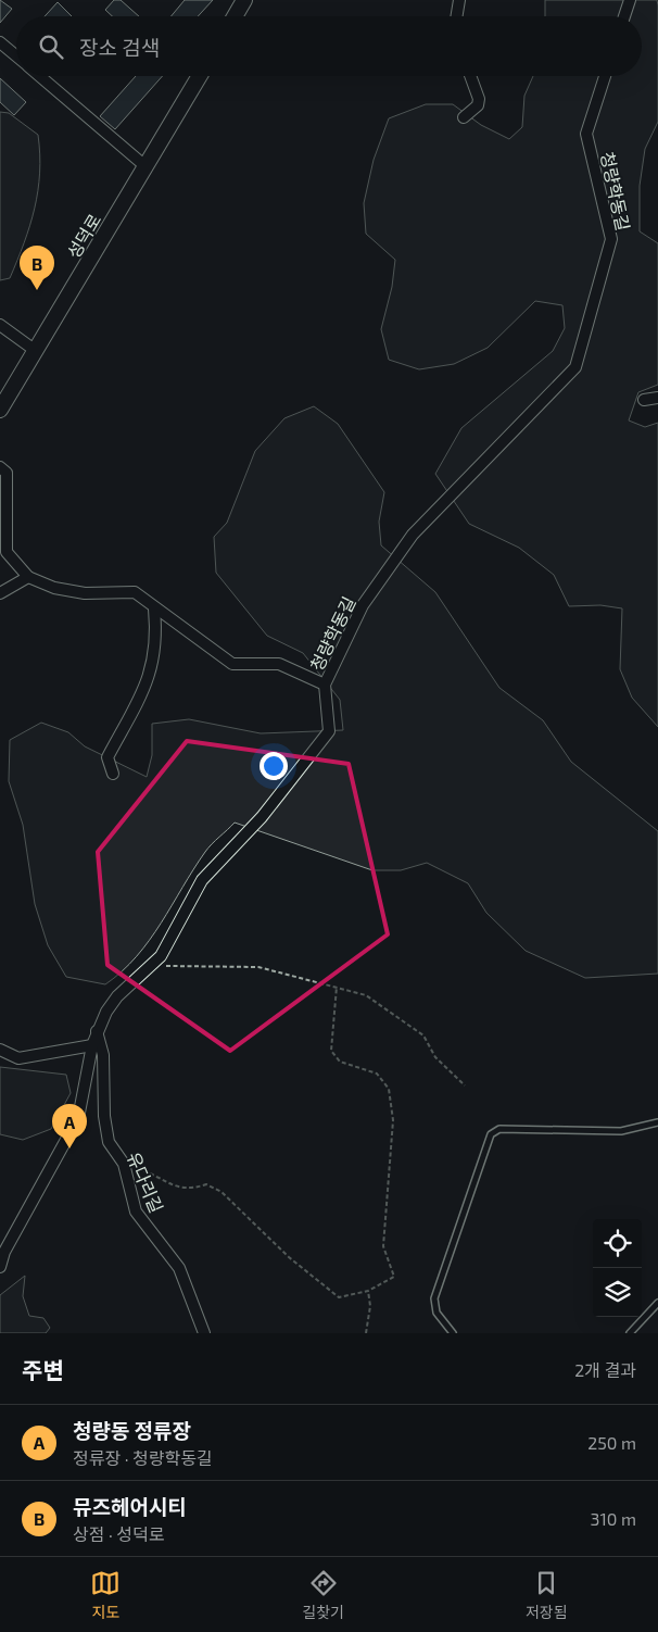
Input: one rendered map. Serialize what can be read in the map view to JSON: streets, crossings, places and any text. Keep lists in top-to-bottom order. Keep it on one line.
{"streets":{"street":["청량학동길","성덕로","유다리길"]},"crossings":[["청량학동길","유다리길"]],"page":{"search":"장소 검색","pins":["B","A"],"heading":["주변","2개 결과"],"list":[{"mark":"A","name":"청량동 정류장","note":"정류장 · 청량학동길","value":"250 m"},{"mark":"B","name":"뮤즈헤어시티","note":"상점 · 성덕로","value":"310 m"}],"nav":["지도","길찾기","저장됨"]}}
